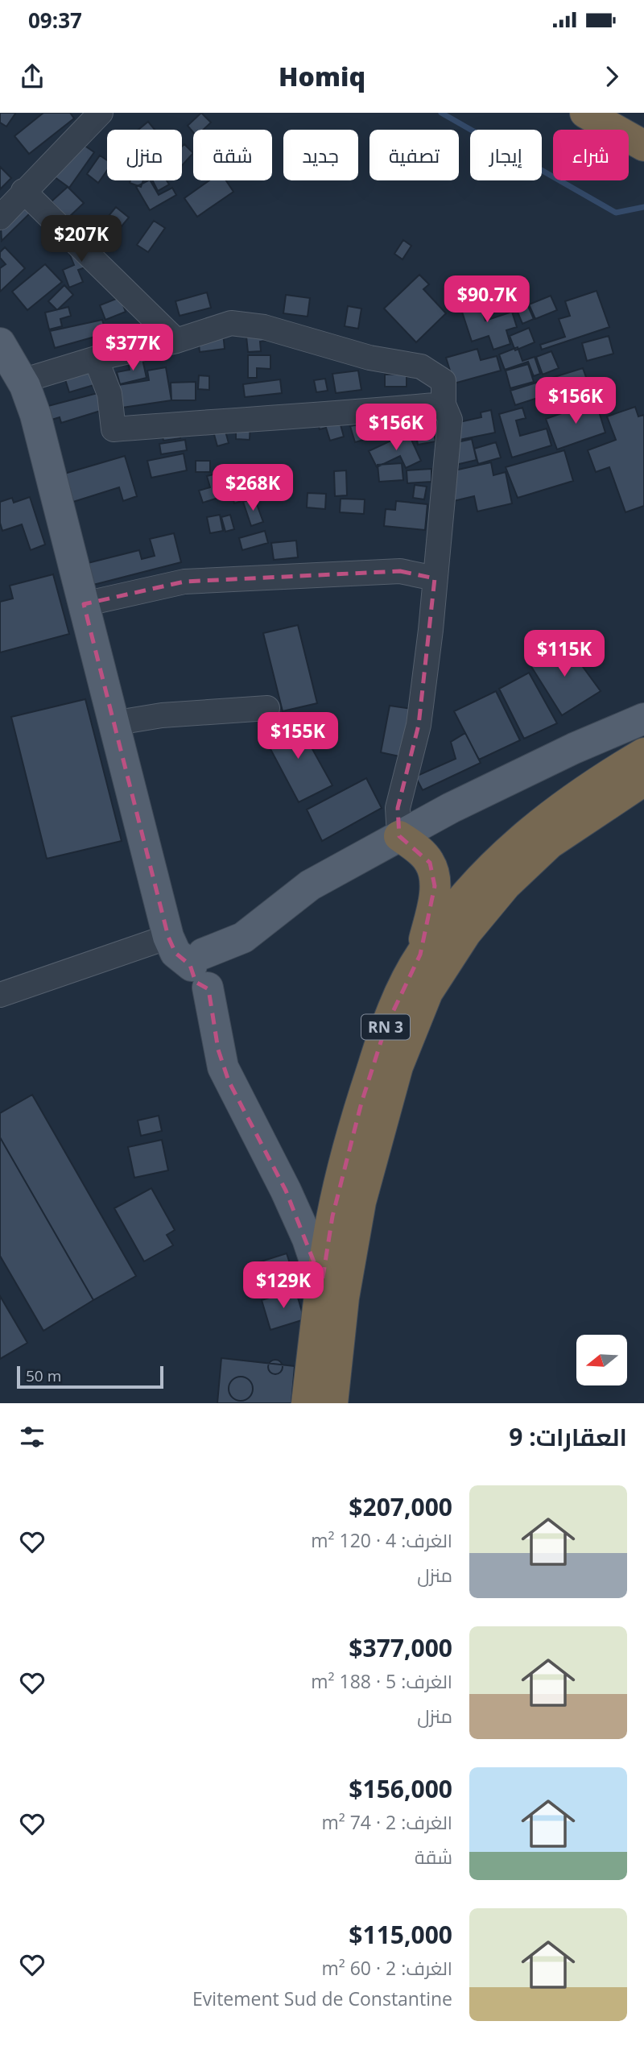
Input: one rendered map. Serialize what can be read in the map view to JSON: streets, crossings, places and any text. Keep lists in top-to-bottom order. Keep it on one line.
{"streets":{"highway":["RN 3"]},"scale_bar":"50 m","north":"left","page":{"status":"09:37","header":"Homiq","chip":["شراء","إيجار","تصفية","جديد","شقة","منزل"],"price":["$207K","$90.7K","$377K","$156K","$156K","$268K","$115K","$155K","$129K"],"scale":"50 m","heading":"العقارات: 9","list":[{"name":"$207,000","note":"الغرف: 4 · 120 m² · منزل"},{"name":"$377,000","note":"الغرف: 5 · 188 m² · منزل"},{"name":"$156,000","note":"الغرف: 2 · 74 m² · شقة"},{"name":"$115,000","note":"الغرف: 2 · 60 m² · Evitement Sud de Constantine"}]}}
